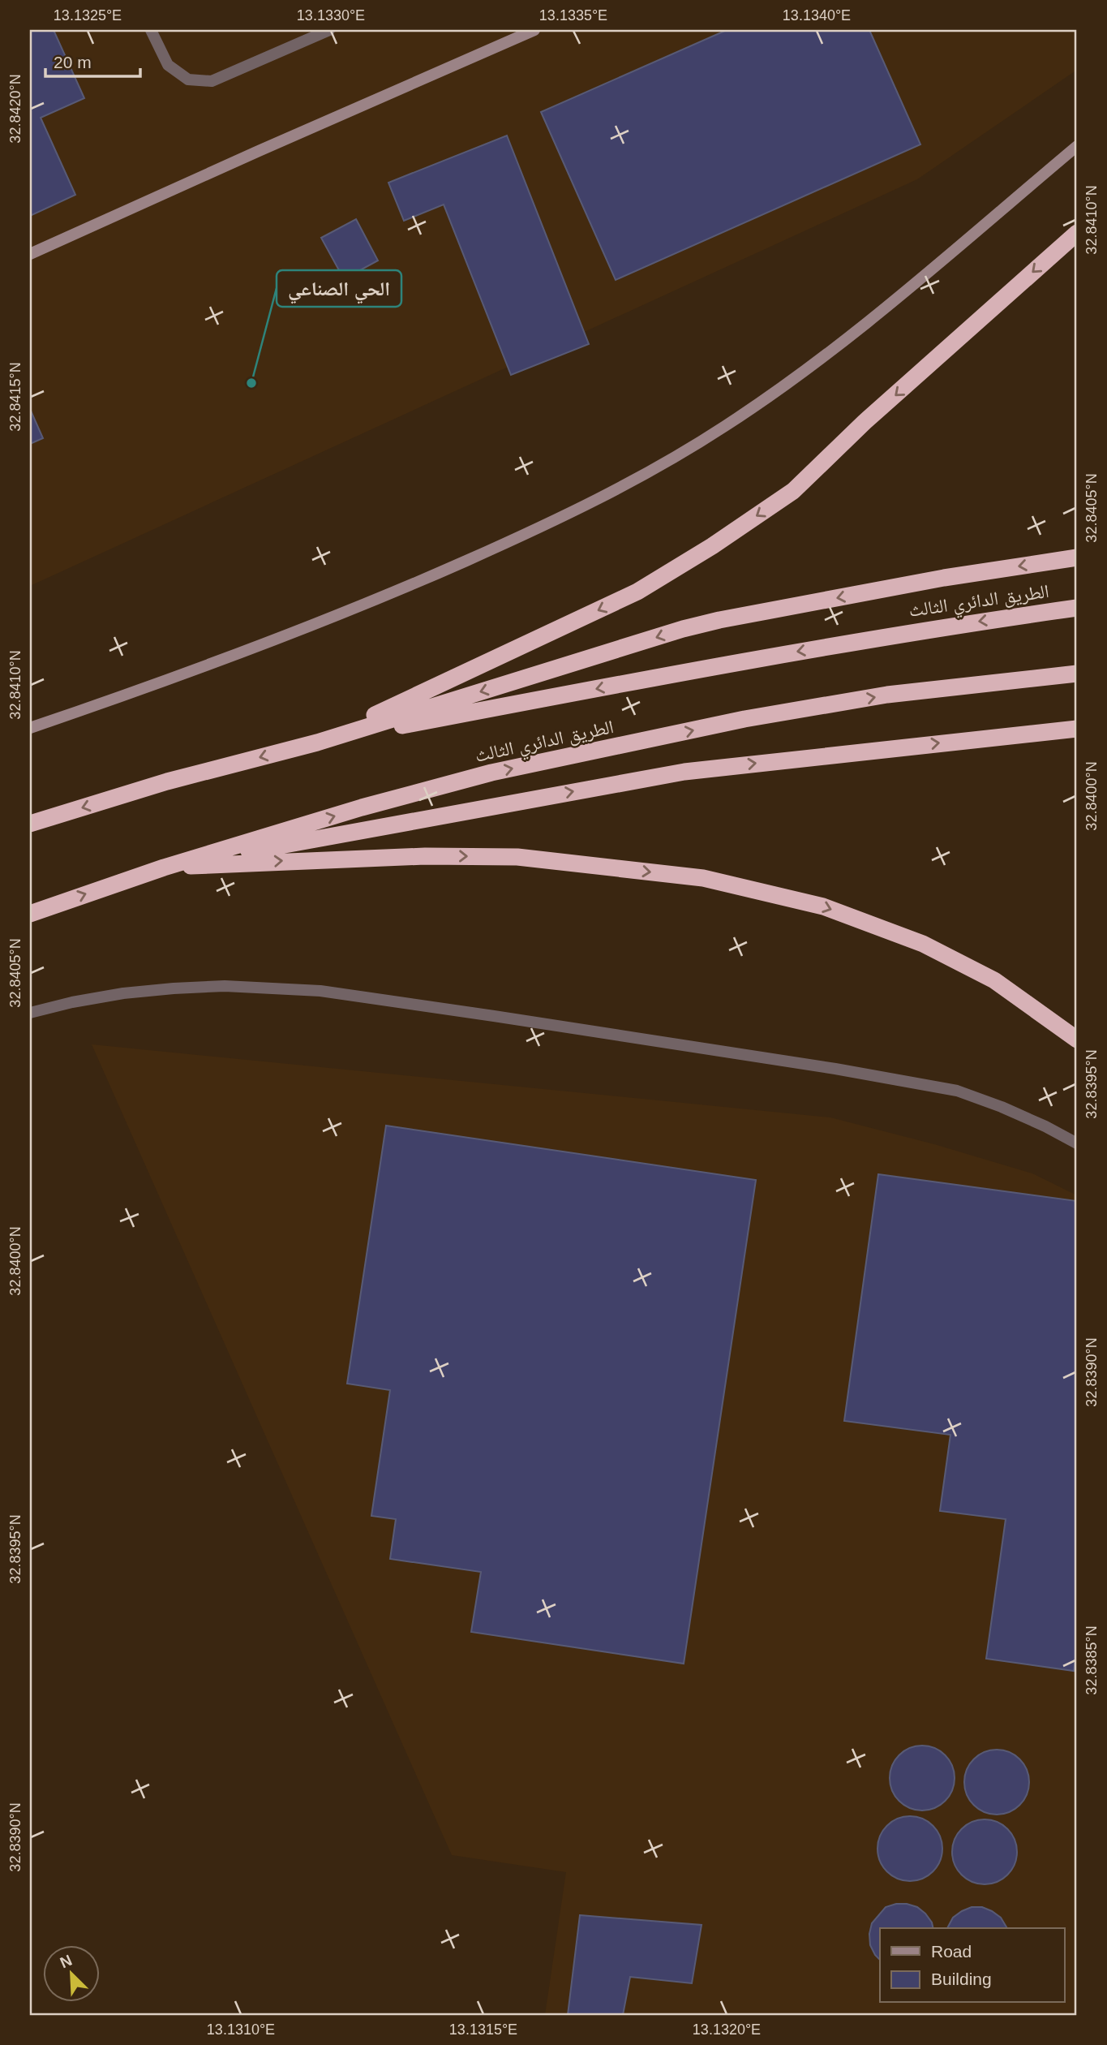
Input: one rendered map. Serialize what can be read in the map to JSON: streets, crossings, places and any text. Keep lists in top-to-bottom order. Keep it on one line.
{"streets":{"highway":["الطريق الدائري الثالث"]},"places":["الحي الصناعي"],"legend":["Road","Building"],"scale_bar":"20 m","north":"top left","coordinates":["13.1325°E","13.1330°E","13.1335°E","13.1340°E","32.8420°N","32.8410°N","32.8415°N","32.8405°N","32.8400°N","32.8395°N","32.8390°N","32.8385°N","13.1310°E","13.1315°E","13.1320°E"]}
